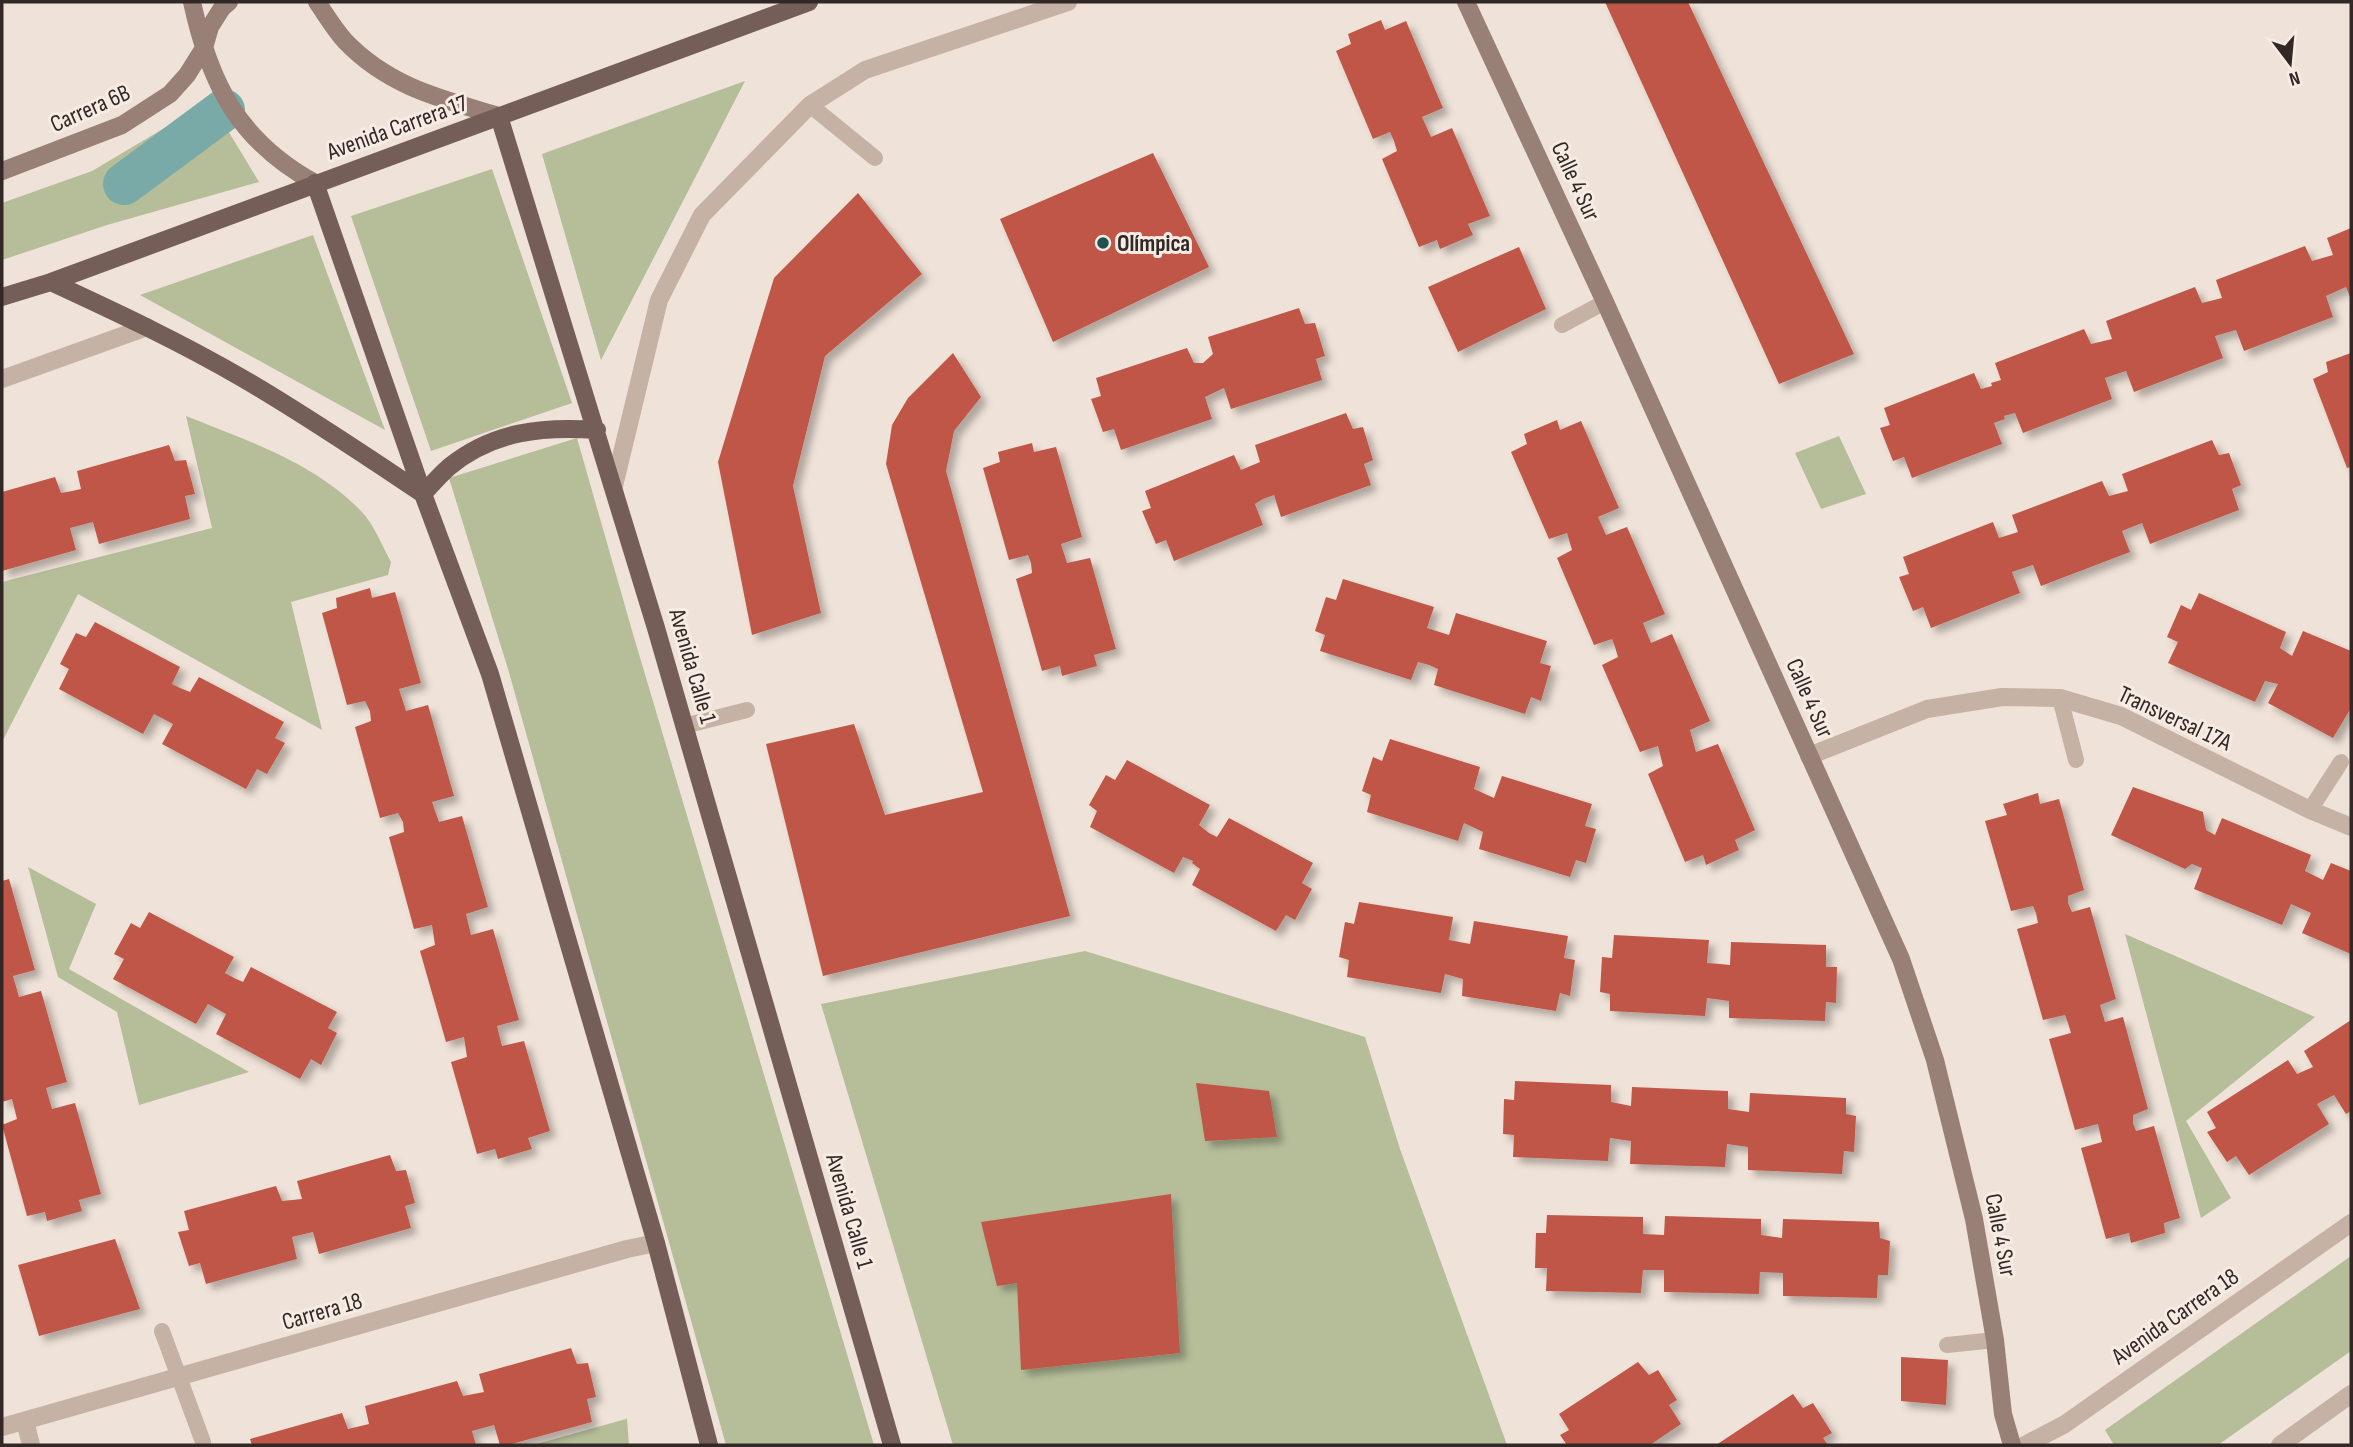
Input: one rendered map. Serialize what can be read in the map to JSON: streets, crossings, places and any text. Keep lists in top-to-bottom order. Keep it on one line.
{"streets":{"main road":["Carrera 6B","Avenida Carrera 17","Calle 4 Sur","Avenida Calle 1"],"street":["Transversal 17A","Carrera 18","Avenida Carrera 18"]},"crossings":[["Avenida Carrera 17","Avenida Calle 1"],["Calle 4 Sur","Transversal 17A"]],"places":["Olímpica"],"north":"bottom"}
